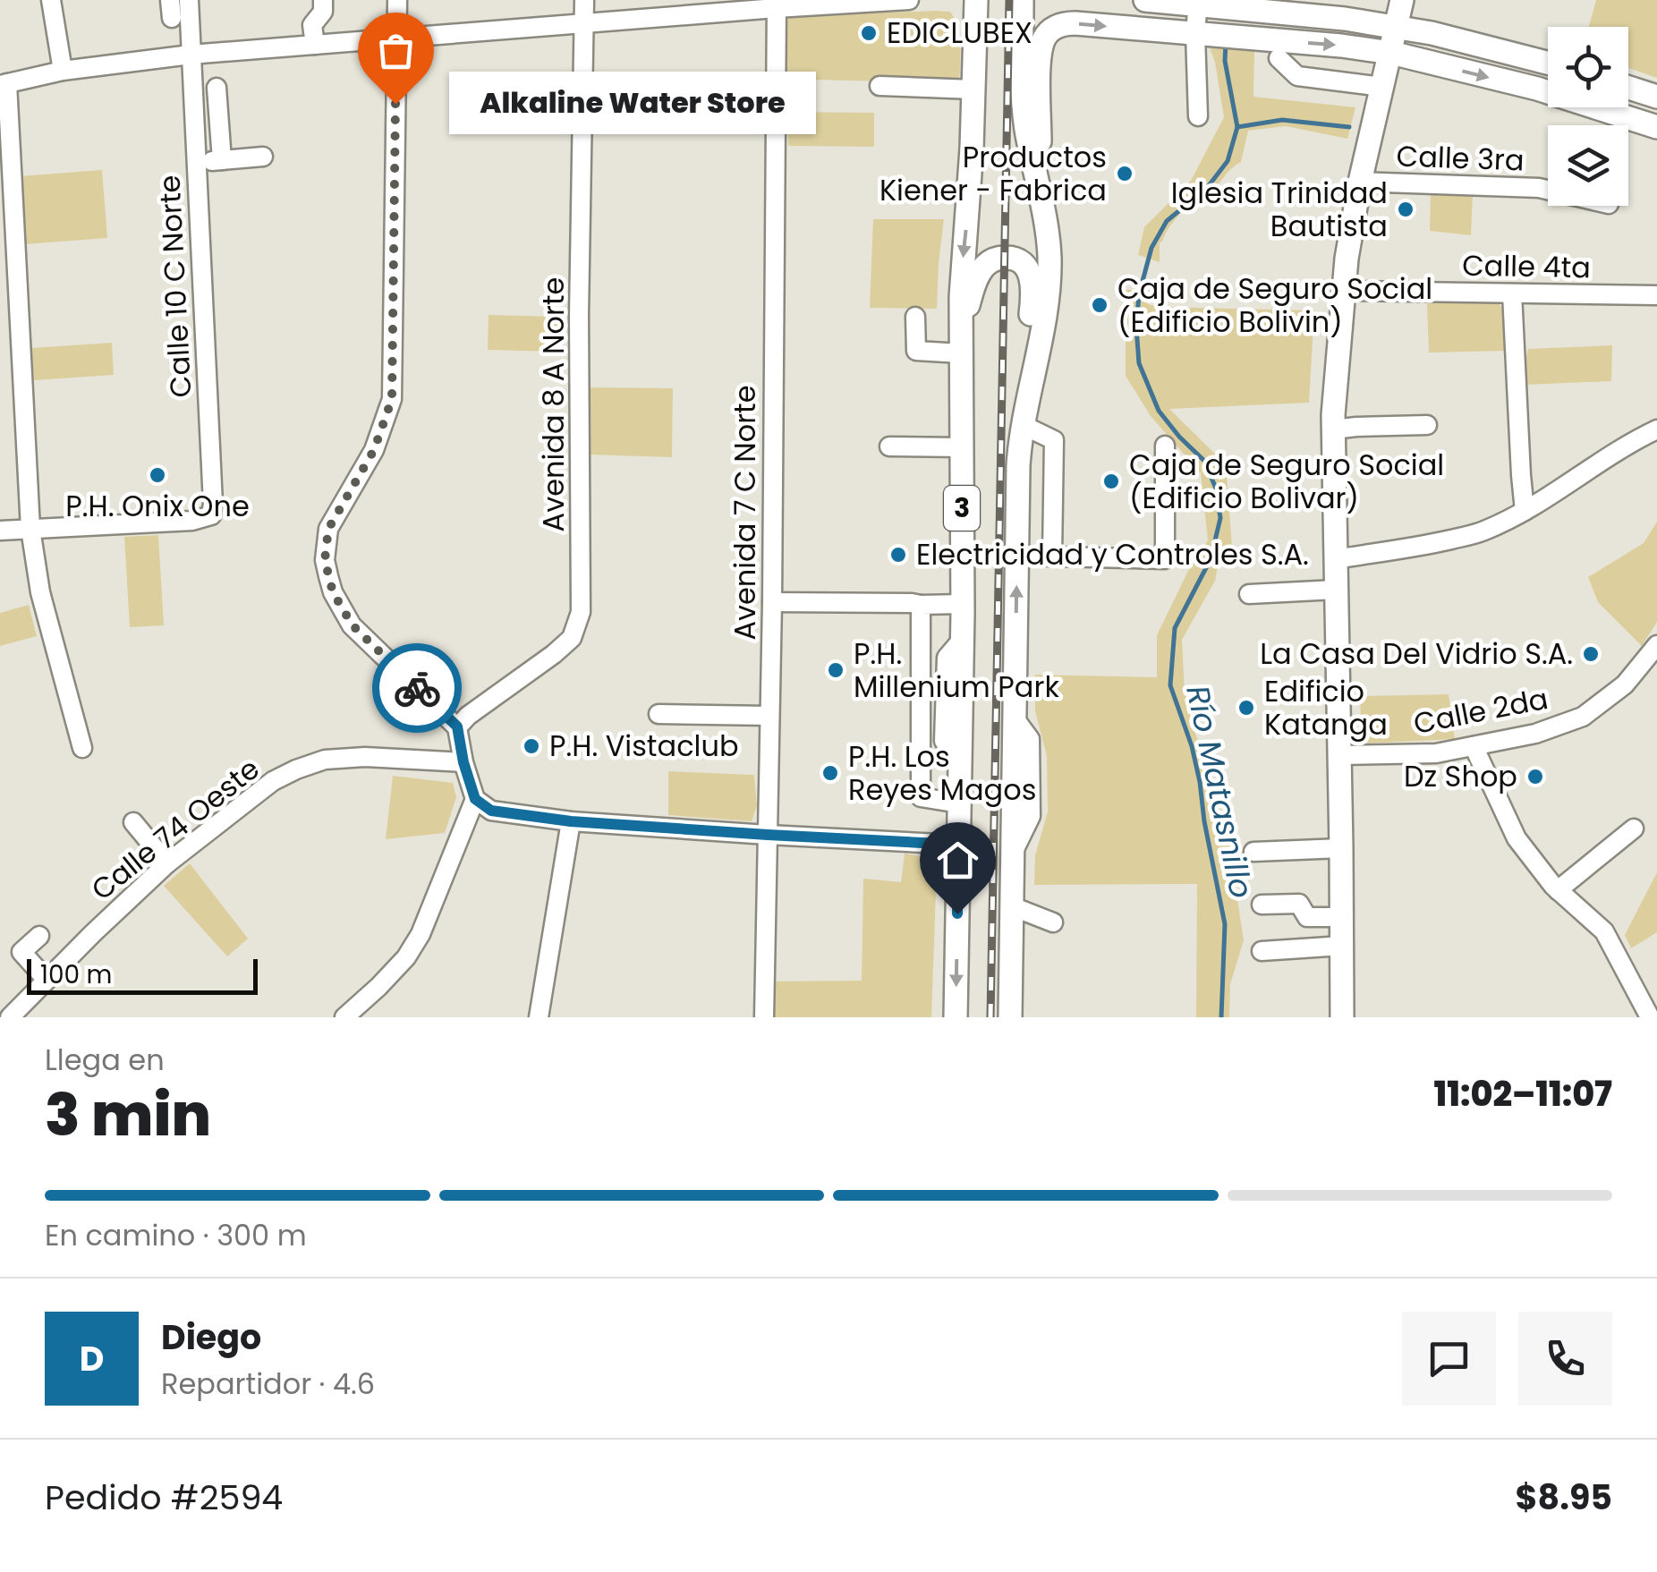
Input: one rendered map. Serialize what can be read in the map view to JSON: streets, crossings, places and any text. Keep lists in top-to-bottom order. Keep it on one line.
{"streets":{"main road":["3"],"street":["Calle 3ra","Calle 4ta","Calle 10 C Norte","Avenida 8 A Norte","Avenida 7 C Norte","Calle 2da","Calle 74 Oeste"]},"water":["Río Matasnillo"],"places":["EDICLUBEX","Alkaline Water Store","Productos Kiener - Fabrica","Iglesia Trinidad Bautista","Caja de Seguro Social (Edificio Bolivin)","P.H. Onix One","Caja de Seguro Social (Edificio Bolivar)","Electricidad y Controles S.A.","La Casa Del Vidrio S.A.","P.H. Millenium Park","Edificio Katanga","P.H. Vistaclub","P.H. Los Reyes Magos","Dz Shop"],"scale_bar":"100 m","page":{"bubble":"Alkaline Water Store","scale":"100 m","heading":["3 min","Llega en","11:02–11:07"],"panel":["Diego","Repartidor · 4.6","Pedido #2594","$8.95"],"bar":"En camino · 300 m","round":"D"}}
